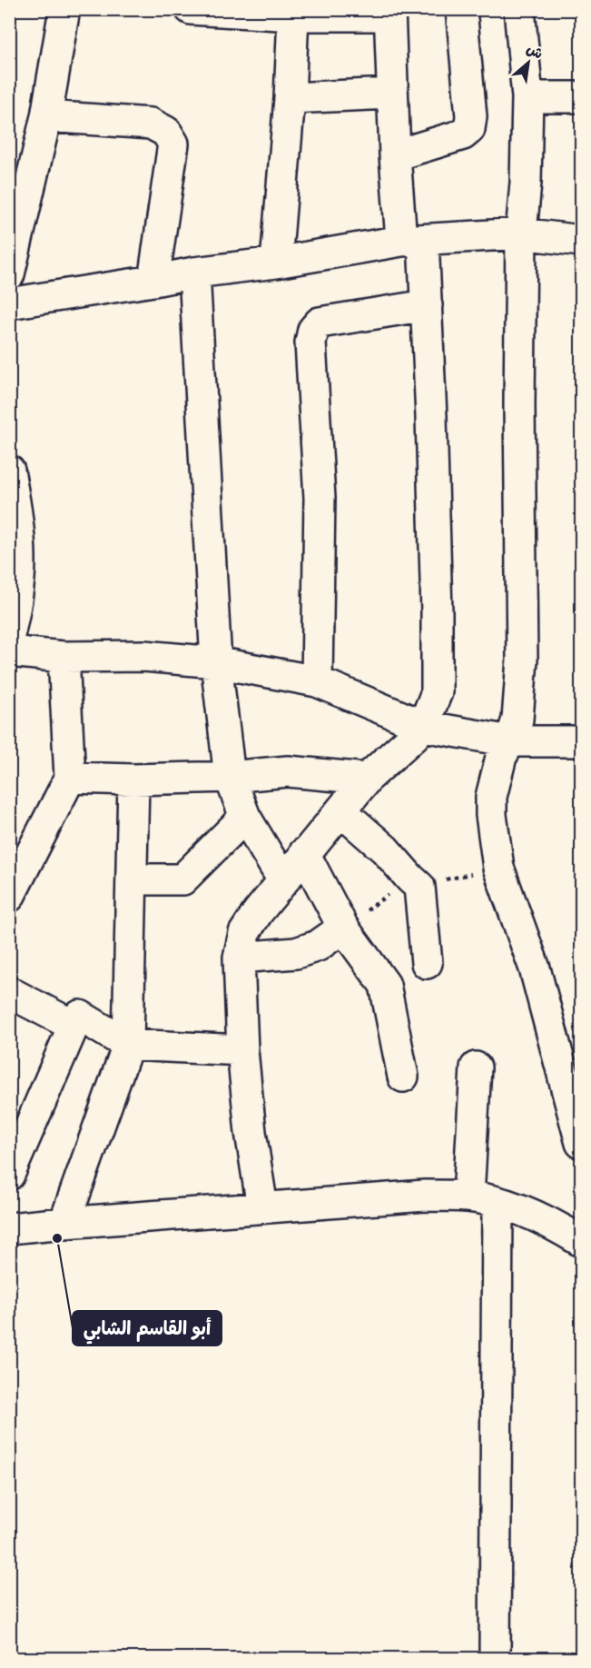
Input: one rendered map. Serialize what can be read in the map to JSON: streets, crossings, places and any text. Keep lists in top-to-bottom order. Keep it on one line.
{"places":["أبو القاسم الشابي"],"north":"top right"}
